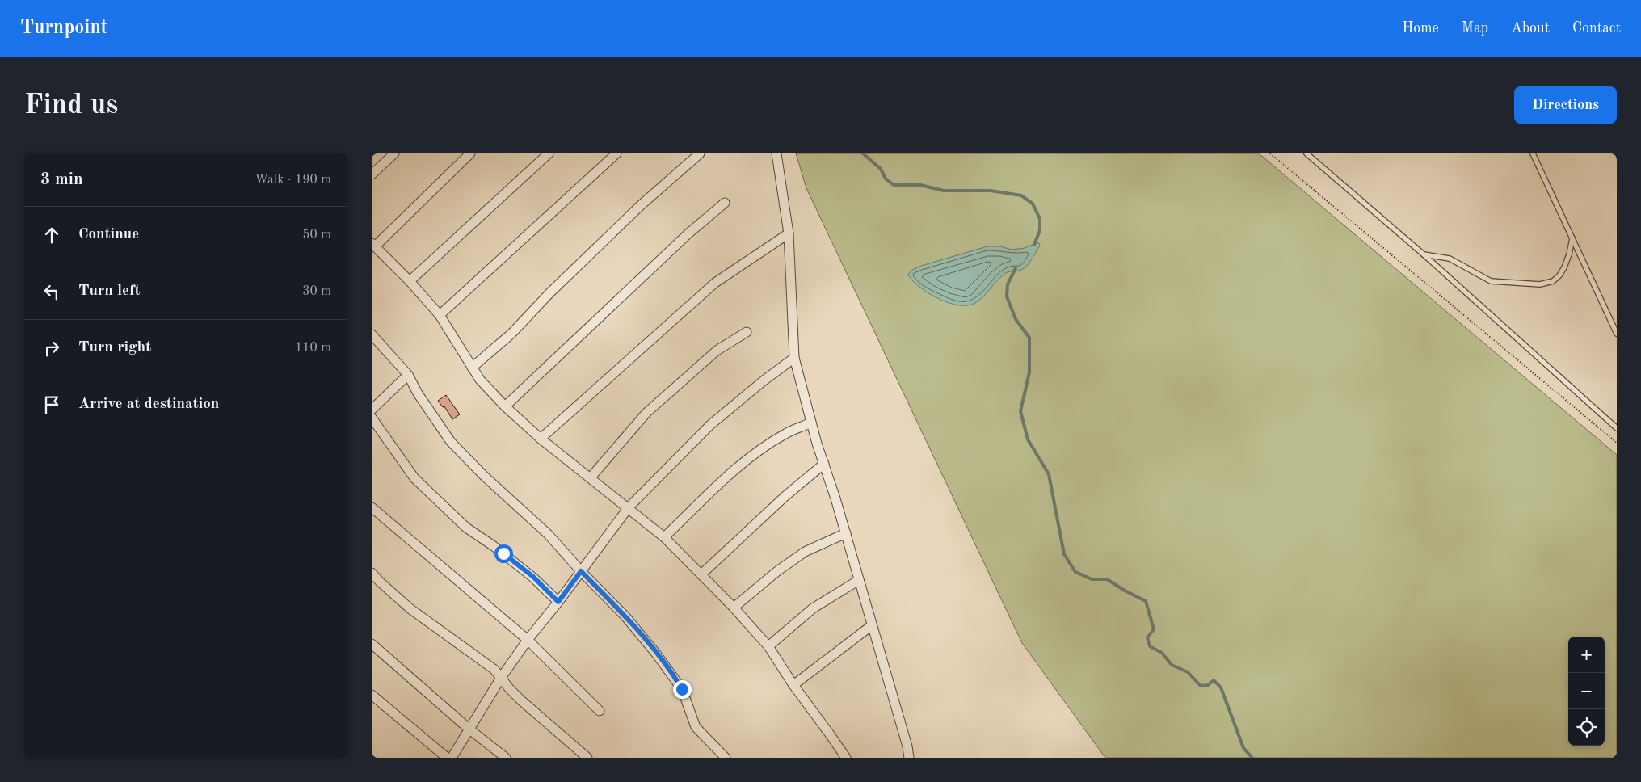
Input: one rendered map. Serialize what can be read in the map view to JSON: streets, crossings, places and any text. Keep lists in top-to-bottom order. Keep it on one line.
{"page":{"header":"Turnpoint","nav":["Home","Map","About","Contact"],"buttons":"Directions","title":"Find us","heading":["3 min","Walk · 190 m"],"list":[["Continue","50 m"],["Turn left","30 m"],["Turn right","110 m"],"Arrive at destination"],"map_buttons":["+","−"]}}
